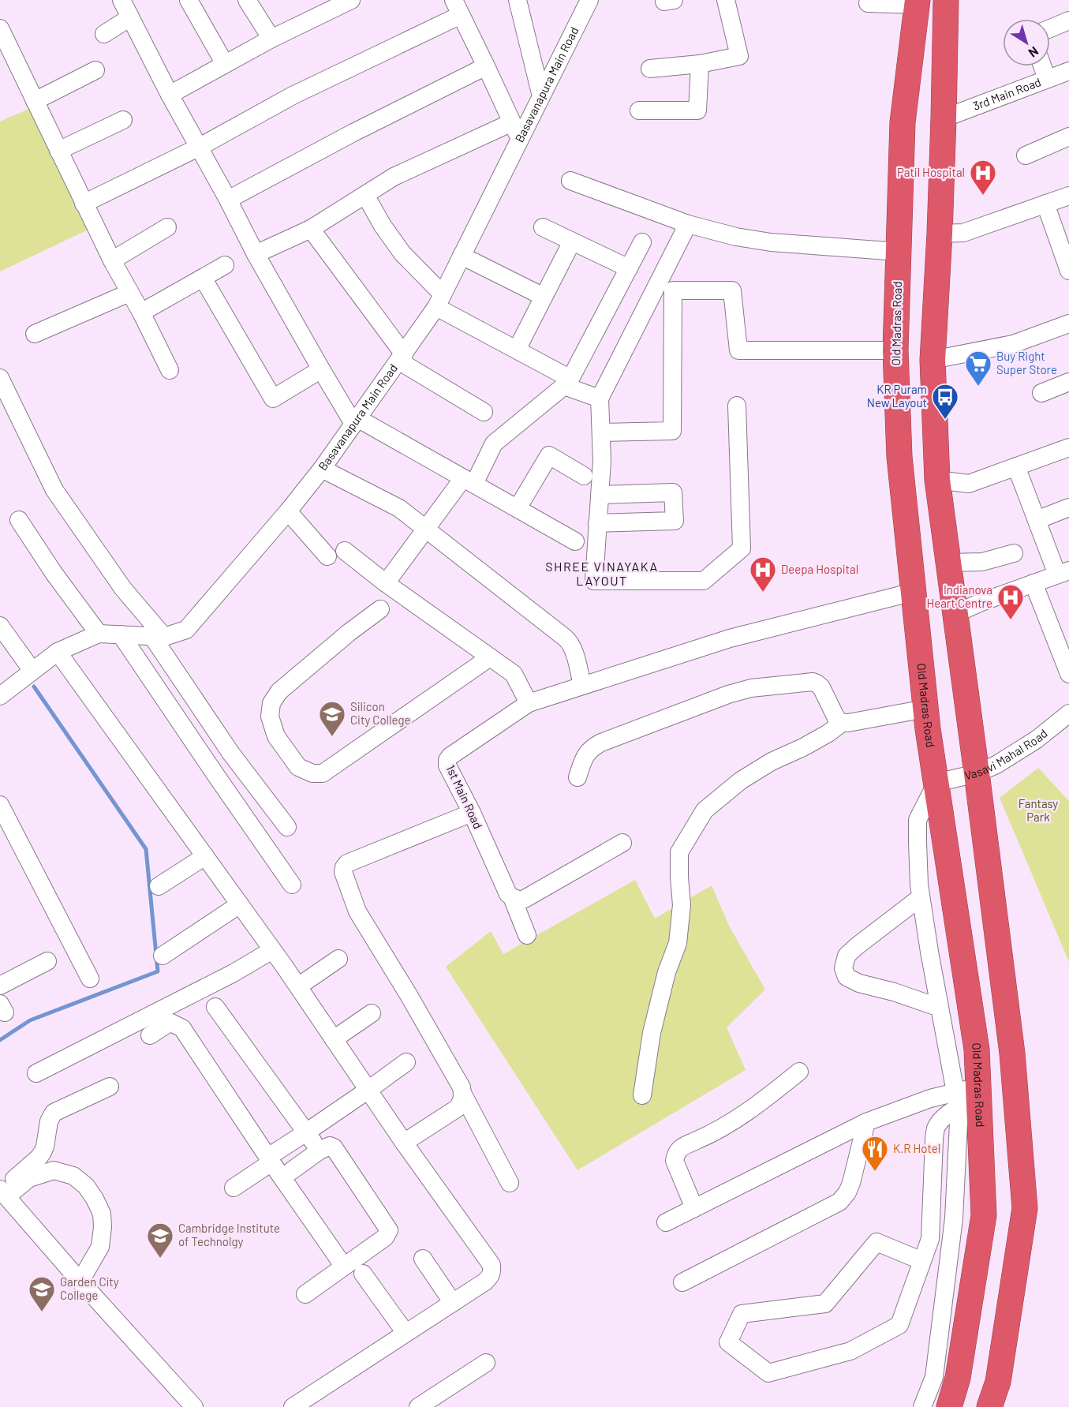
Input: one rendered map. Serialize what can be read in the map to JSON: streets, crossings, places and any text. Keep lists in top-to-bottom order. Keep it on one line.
{"streets":{"highway":["Old Madras Road"],"street":["Basavanapura Main Road","3rd Main Road","Vasavi Mahal Road","1st Main Road"]},"crossings":[["Old Madras Road","Vasavi Mahal Road"]],"districts":["SHREE VINAYAKA LAYOUT"],"parks":["Fantasy Park"],"places":{"hospital":["Patil Hospital","Deepa Hospital","Indianova Heart Centre"],"supermarket":["Buy Right Super Store"],"bus stop":["KR Puram New Layout"],"school or university":["Silicon City College","Cambridge Institute of Technolgy","Garden City College"],"restaurant":["K.R Hotel"]},"north":"bottom right"}
